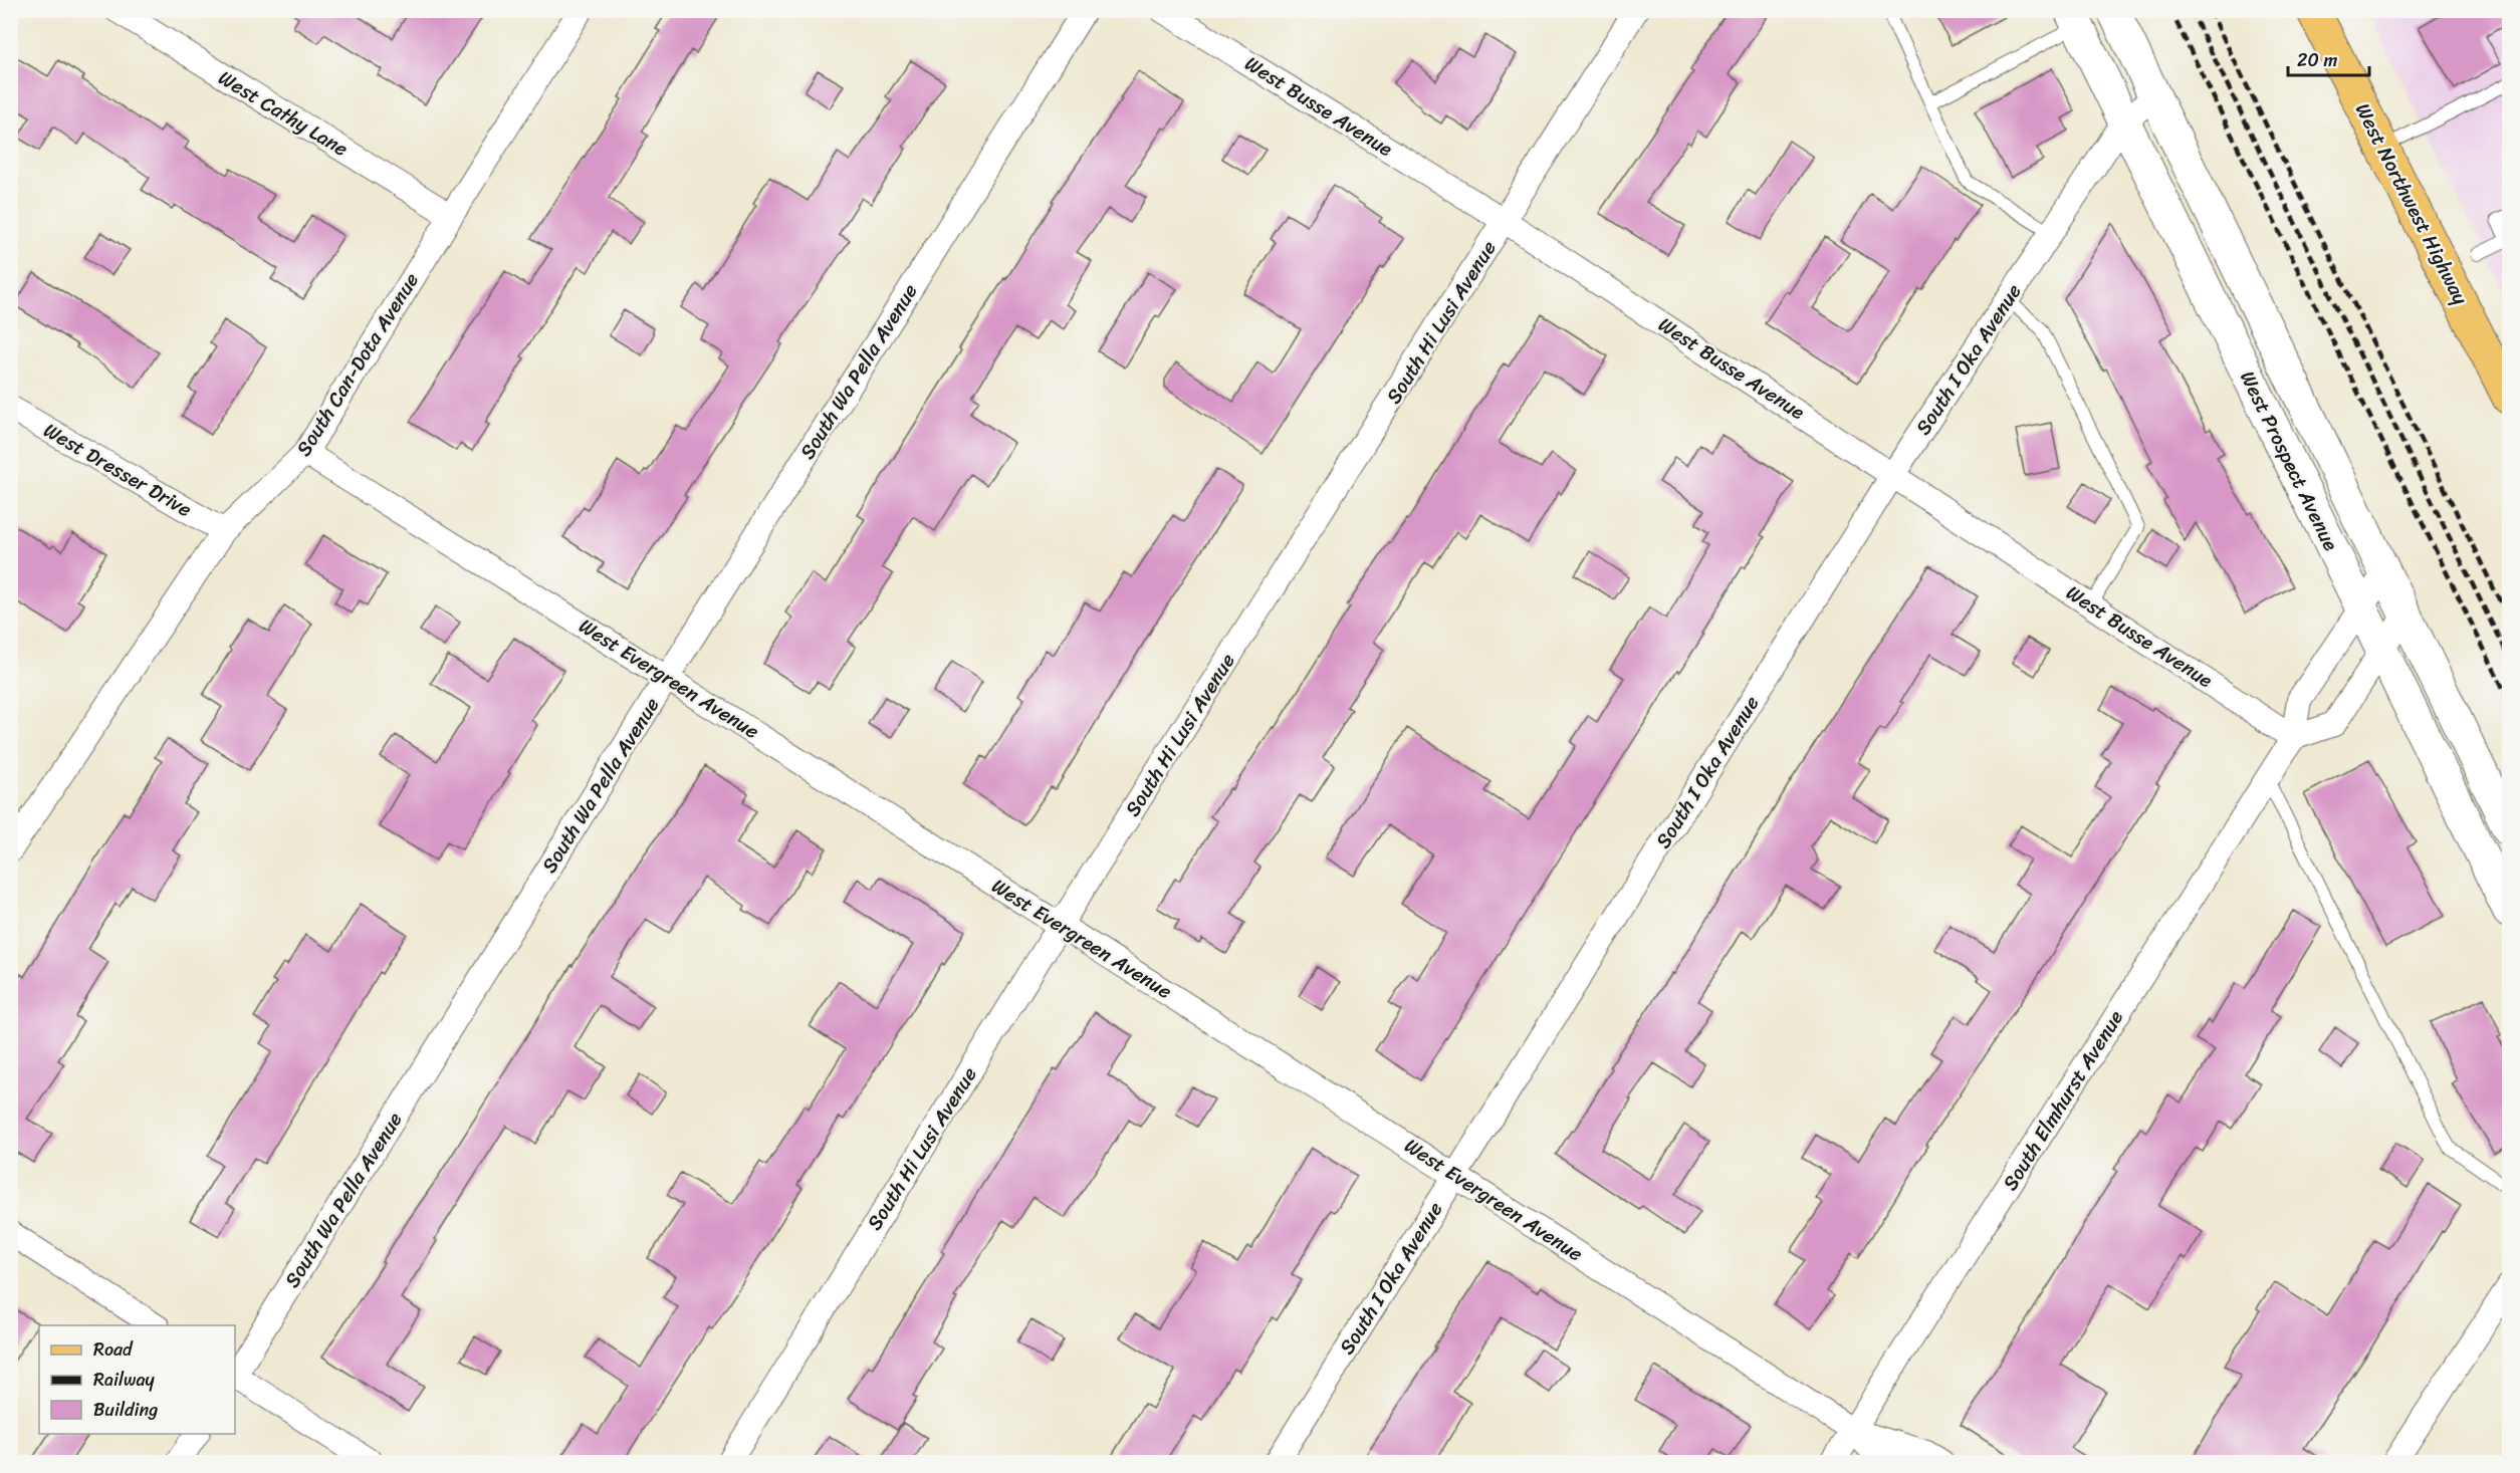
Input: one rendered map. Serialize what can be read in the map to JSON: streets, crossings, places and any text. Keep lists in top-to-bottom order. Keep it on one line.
{"streets":{"main road":["West Northwest Highway"],"street":["West Busse Avenue","West Cathy Lane","South Hi Lusi Avenue","South I Oka Avenue","South Can-Dota Avenue","South Wa Pella Avenue","West Prospect Avenue","West Dresser Drive","West Evergreen Avenue","South Elmhurst Avenue"]},"crossings":[["West Busse Avenue","South Hi Lusi Avenue"],["West Busse Avenue","South I Oka Avenue"],["West Busse Avenue","South Elmhurst Avenue"],["West Cathy Lane","South Can-Dota Avenue"],["South Hi Lusi Avenue","West Evergreen Avenue"],["South I Oka Avenue","West Prospect Avenue"],["South I Oka Avenue","West Evergreen Avenue"],["South Can-Dota Avenue","West Dresser Drive"],["South Can-Dota Avenue","West Evergreen Avenue"],["South Wa Pella Avenue","West Evergreen Avenue"],["West Prospect Avenue","South Elmhurst Avenue"],["West Evergreen Avenue","South Elmhurst Avenue"]],"legend":["Road","Railway","Building"],"scale_bar":"20 m"}
